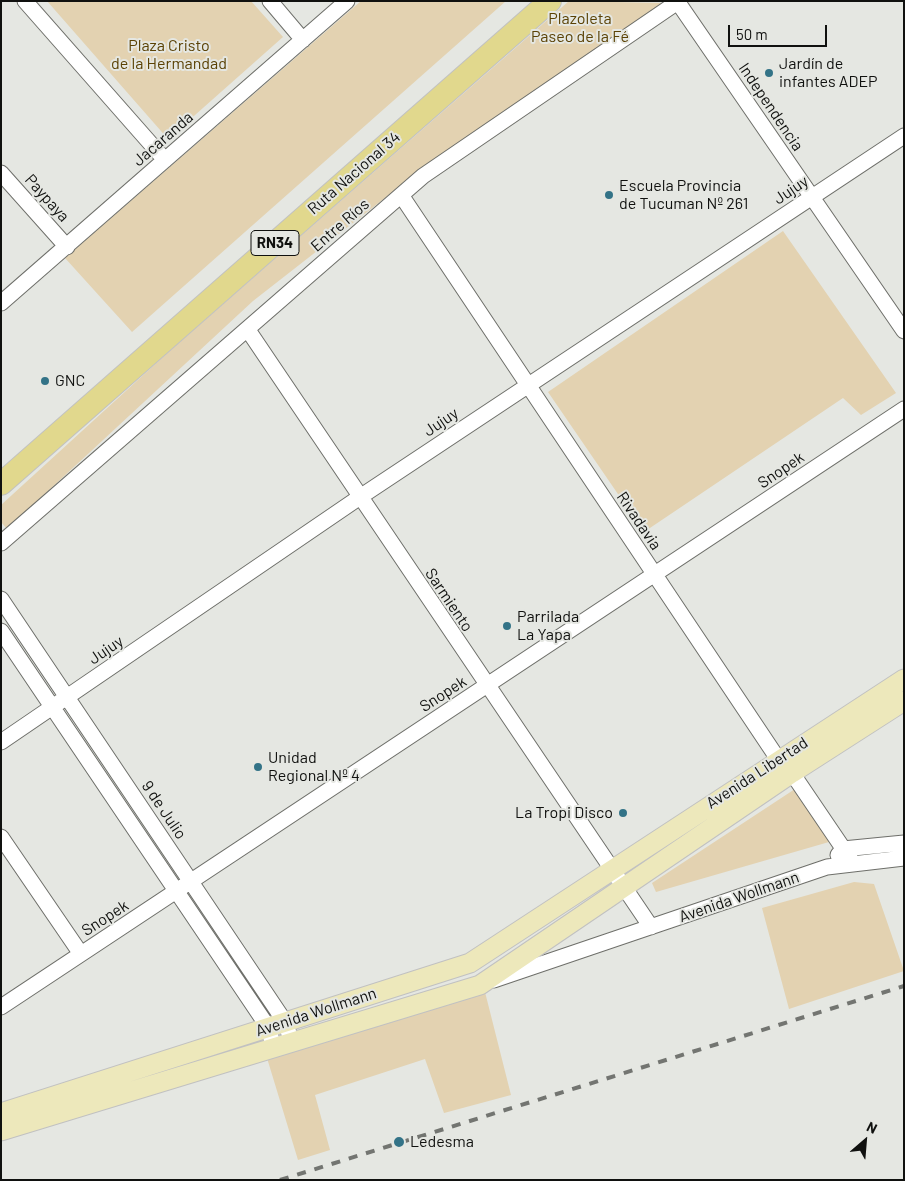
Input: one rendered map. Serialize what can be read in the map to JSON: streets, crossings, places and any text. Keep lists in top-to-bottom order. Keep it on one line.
{"streets":{"highway":["Ruta Nacional 34","RN34"],"main road":["Avenida Libertad","Avenida Wollmann"],"street":["Independencia","Jacaranda","Jujuy","Paypaya","Entre Ríos","Snopek","Rivadavia","Sarmiento","9 de Julio"]},"crossings":[["Independencia","Jujuy"],["Independencia","Entre Ríos"],["Jacaranda","Paypaya"],["Jujuy","Rivadavia"],["Jujuy","Sarmiento"],["Jujuy","9 de Julio"],["Entre Ríos","Rivadavia"],["Entre Ríos","Sarmiento"],["Snopek","Rivadavia"],["Snopek","Sarmiento"],["Snopek","9 de Julio"],["Rivadavia","Avenida Libertad"],["Rivadavia","Avenida Wollmann"],["Sarmiento","Avenida Libertad"],["Sarmiento","Avenida Wollmann"],["Avenida Libertad","Avenida Wollmann"],["9 de Julio","Avenida Wollmann"]],"parks":["Plazoleta Paseo de la Fé","Plaza Cristo de la Hermandad"],"places":["Jardín de infantes ADEP","Escuela Provincia de Tucuman Nº 261","GNC","Parrilada La Yapa","Unidad Regional Nº 4","La Tropi Disco","Ledesma"],"scale_bar":"50 m","north":"top right"}
